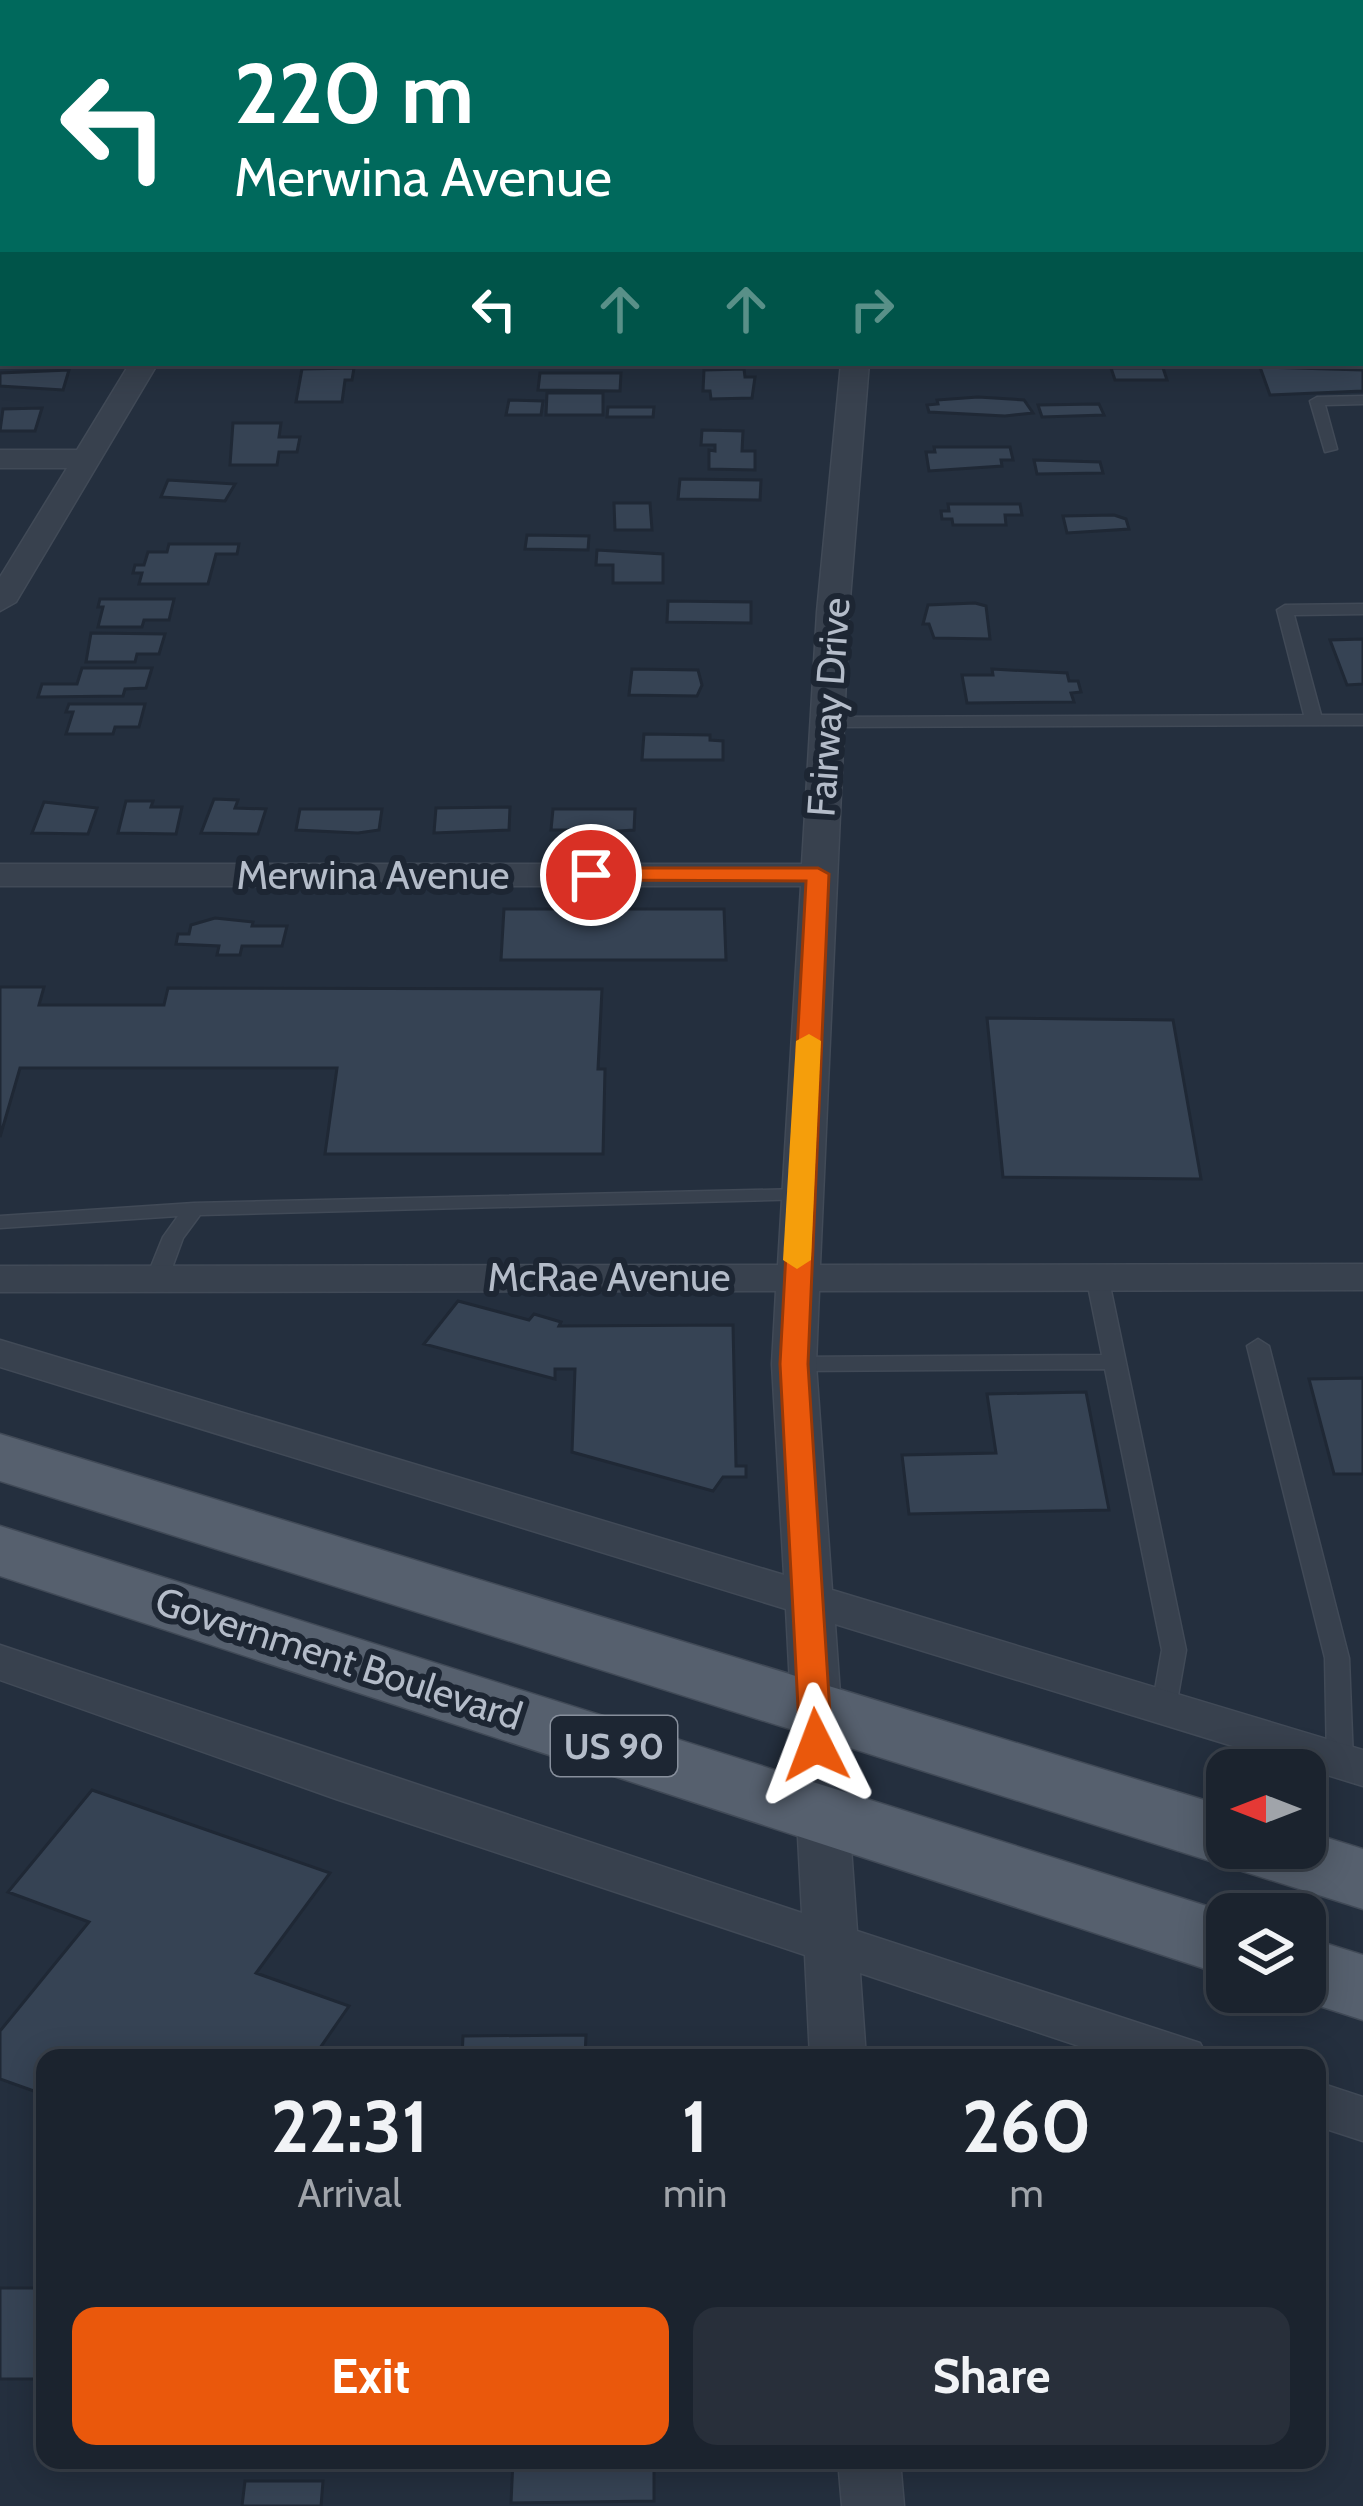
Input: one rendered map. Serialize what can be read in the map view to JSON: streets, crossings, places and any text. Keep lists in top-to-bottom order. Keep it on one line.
{"streets":{"main road":["Government Boulevard","US 90"],"street":["Fairway Drive","Merwina Avenue","McRae Avenue"]},"crossings":[["Fairway Drive","Merwina Avenue"],["Fairway Drive","McRae Avenue"],["Fairway Drive","Government Boulevard"],["Fairway Drive","US 90"]],"north":"left","page":{"turn":["220 m","Merwina Avenue"],"eta":["22:31","Arrival","1","min","260","m"],"buttons":["Exit","Share"]}}
